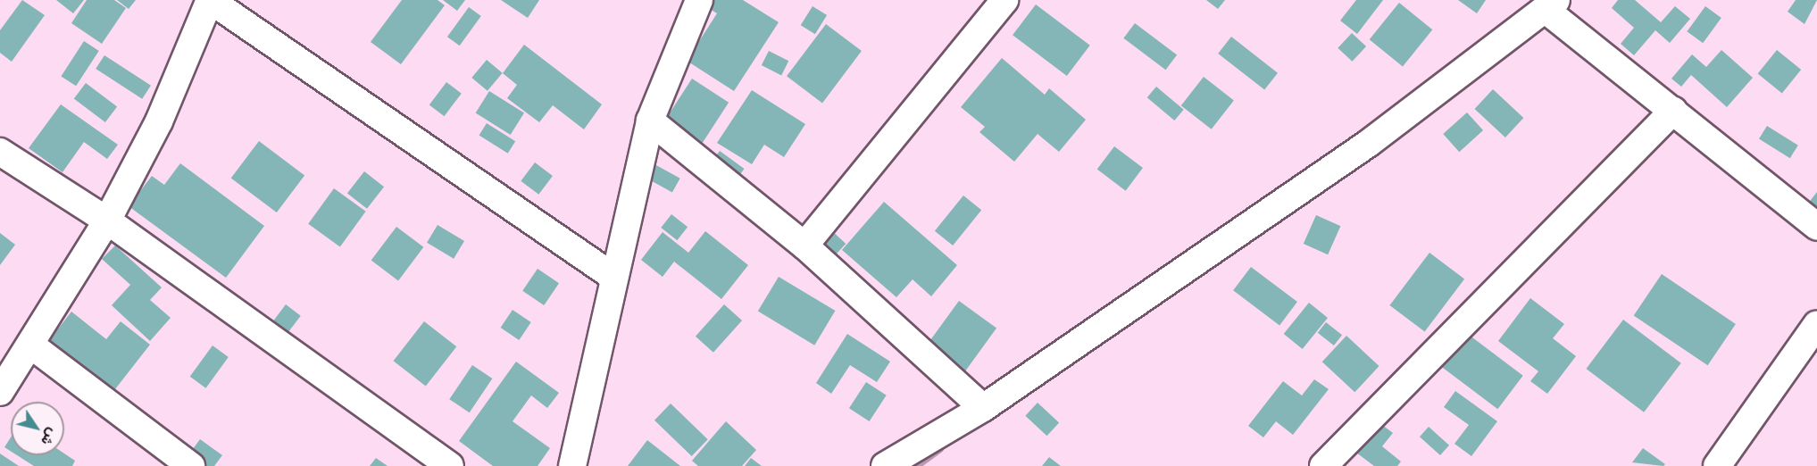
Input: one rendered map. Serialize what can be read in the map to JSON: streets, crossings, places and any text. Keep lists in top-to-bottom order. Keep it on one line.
{"north":"bottom right"}
